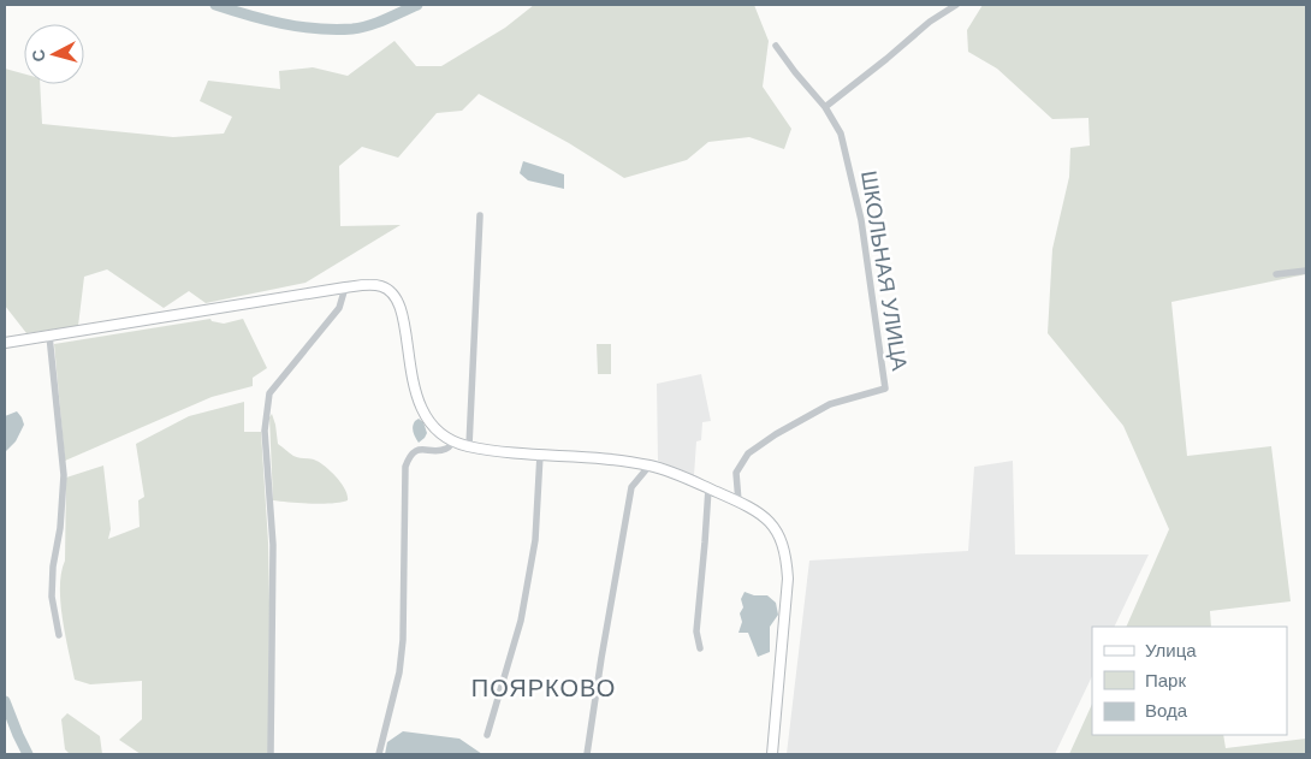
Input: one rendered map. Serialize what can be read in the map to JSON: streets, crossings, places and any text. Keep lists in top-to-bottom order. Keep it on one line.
{"streets":{"street":["ШКОЛЬНАЯ УЛИЦА"]},"districts":["ПОЯРКОВО"],"legend":["Улица","Парк","Вода"],"north":"left"}
